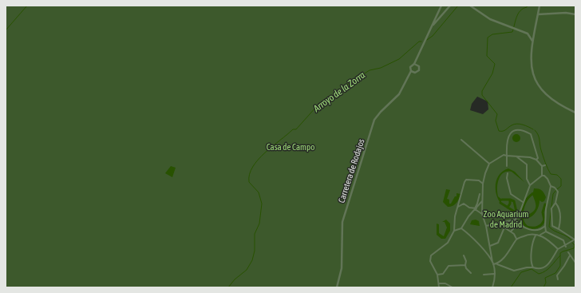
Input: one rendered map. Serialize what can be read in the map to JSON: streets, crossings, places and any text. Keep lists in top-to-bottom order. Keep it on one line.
{"streets":{"street":["Carretera de Rodajos"]},"water":["Arroyo de la Zorra"],"parks":["Casa de Campo","Zoo Aquarium de Madrid"]}
